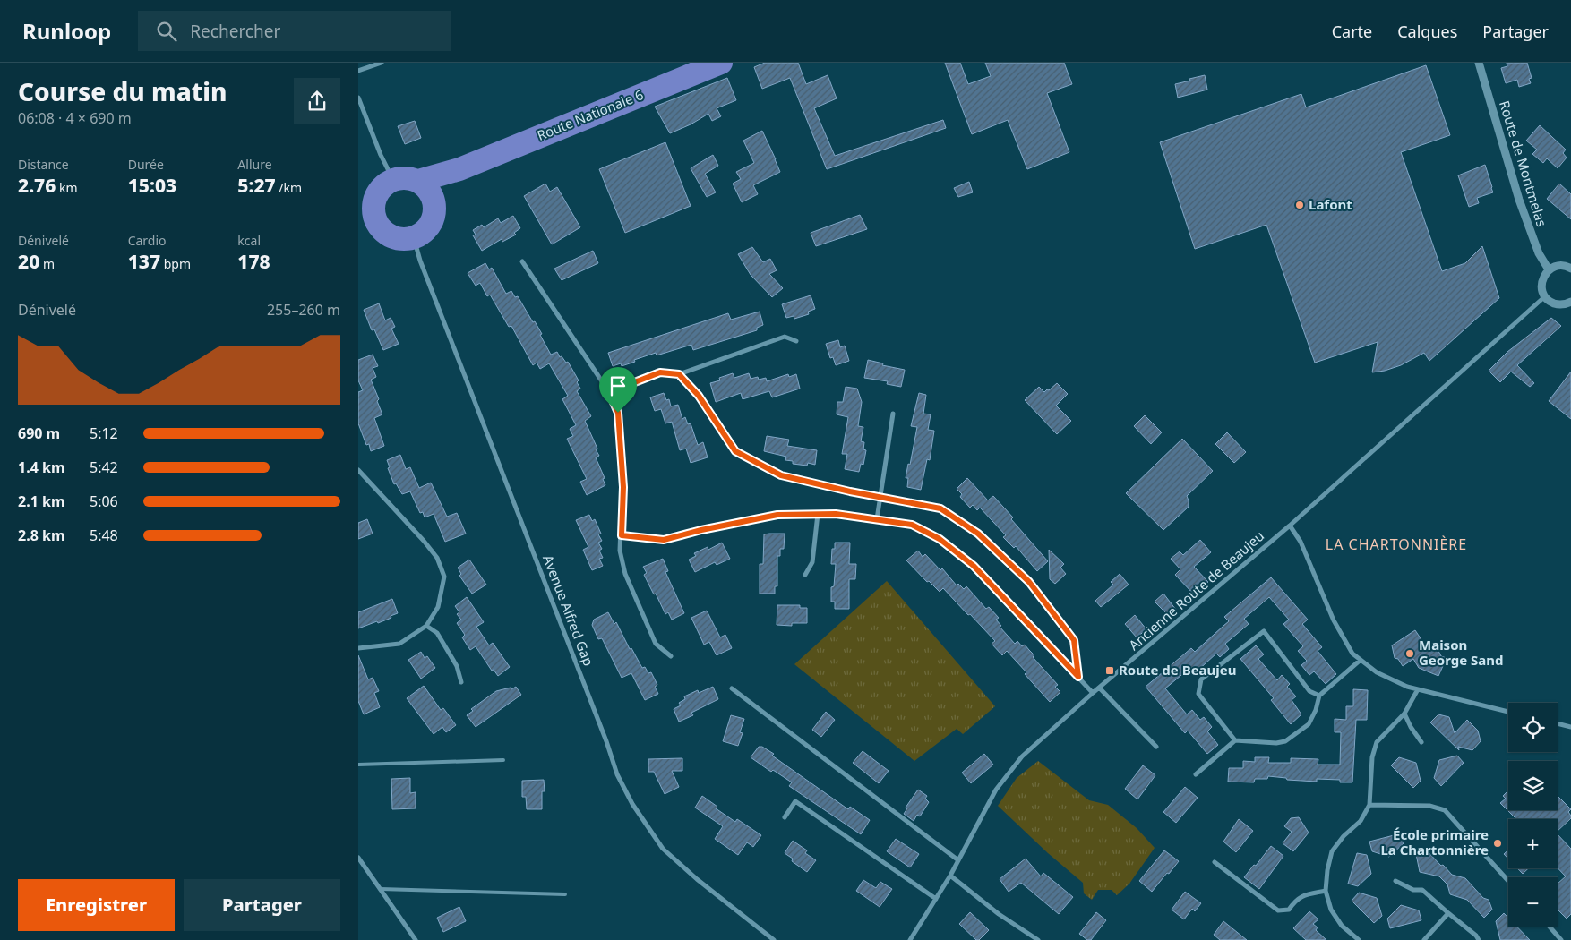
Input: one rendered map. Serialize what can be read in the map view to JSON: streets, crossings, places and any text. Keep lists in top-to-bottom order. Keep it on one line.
{"streets":{"main road":["Route Nationale 6"],"street":["Route de Montmelas","Ancienne Route de Beaujeu","Avenue Alfred Gap"]},"crossings":[["Route Nationale 6","Avenue Alfred Gap"]],"districts":["LA CHARTONNIÈRE"],"places":{"other":["Lafont","Maison George Sand","École primaire La Chartonnière"],"transit":["Route de Beaujeu"]},"page":{"header":"Runloop","search":"Rechercher","nav":["Carte","Calques","Partager"],"heading":["Course du matin","06:08 · 4 × 690 m"],"stats":[["Distance","2.76 km"],["Durée","15:03"],["Allure","5:27 /km"],["Dénivelé","20 m"],["Cardio","137 bpm"],["kcal","178"]],"chart":["Dénivelé","255–260 m"],"list":[{"name":"690 m","note":"5:12"},{"name":"1.4 km","note":"5:42"},{"name":"2.1 km","note":"5:06"},{"name":"2.8 km","note":"5:48"}],"map_buttons":["+","−"],"buttons":["Enregistrer","Partager"]}}
